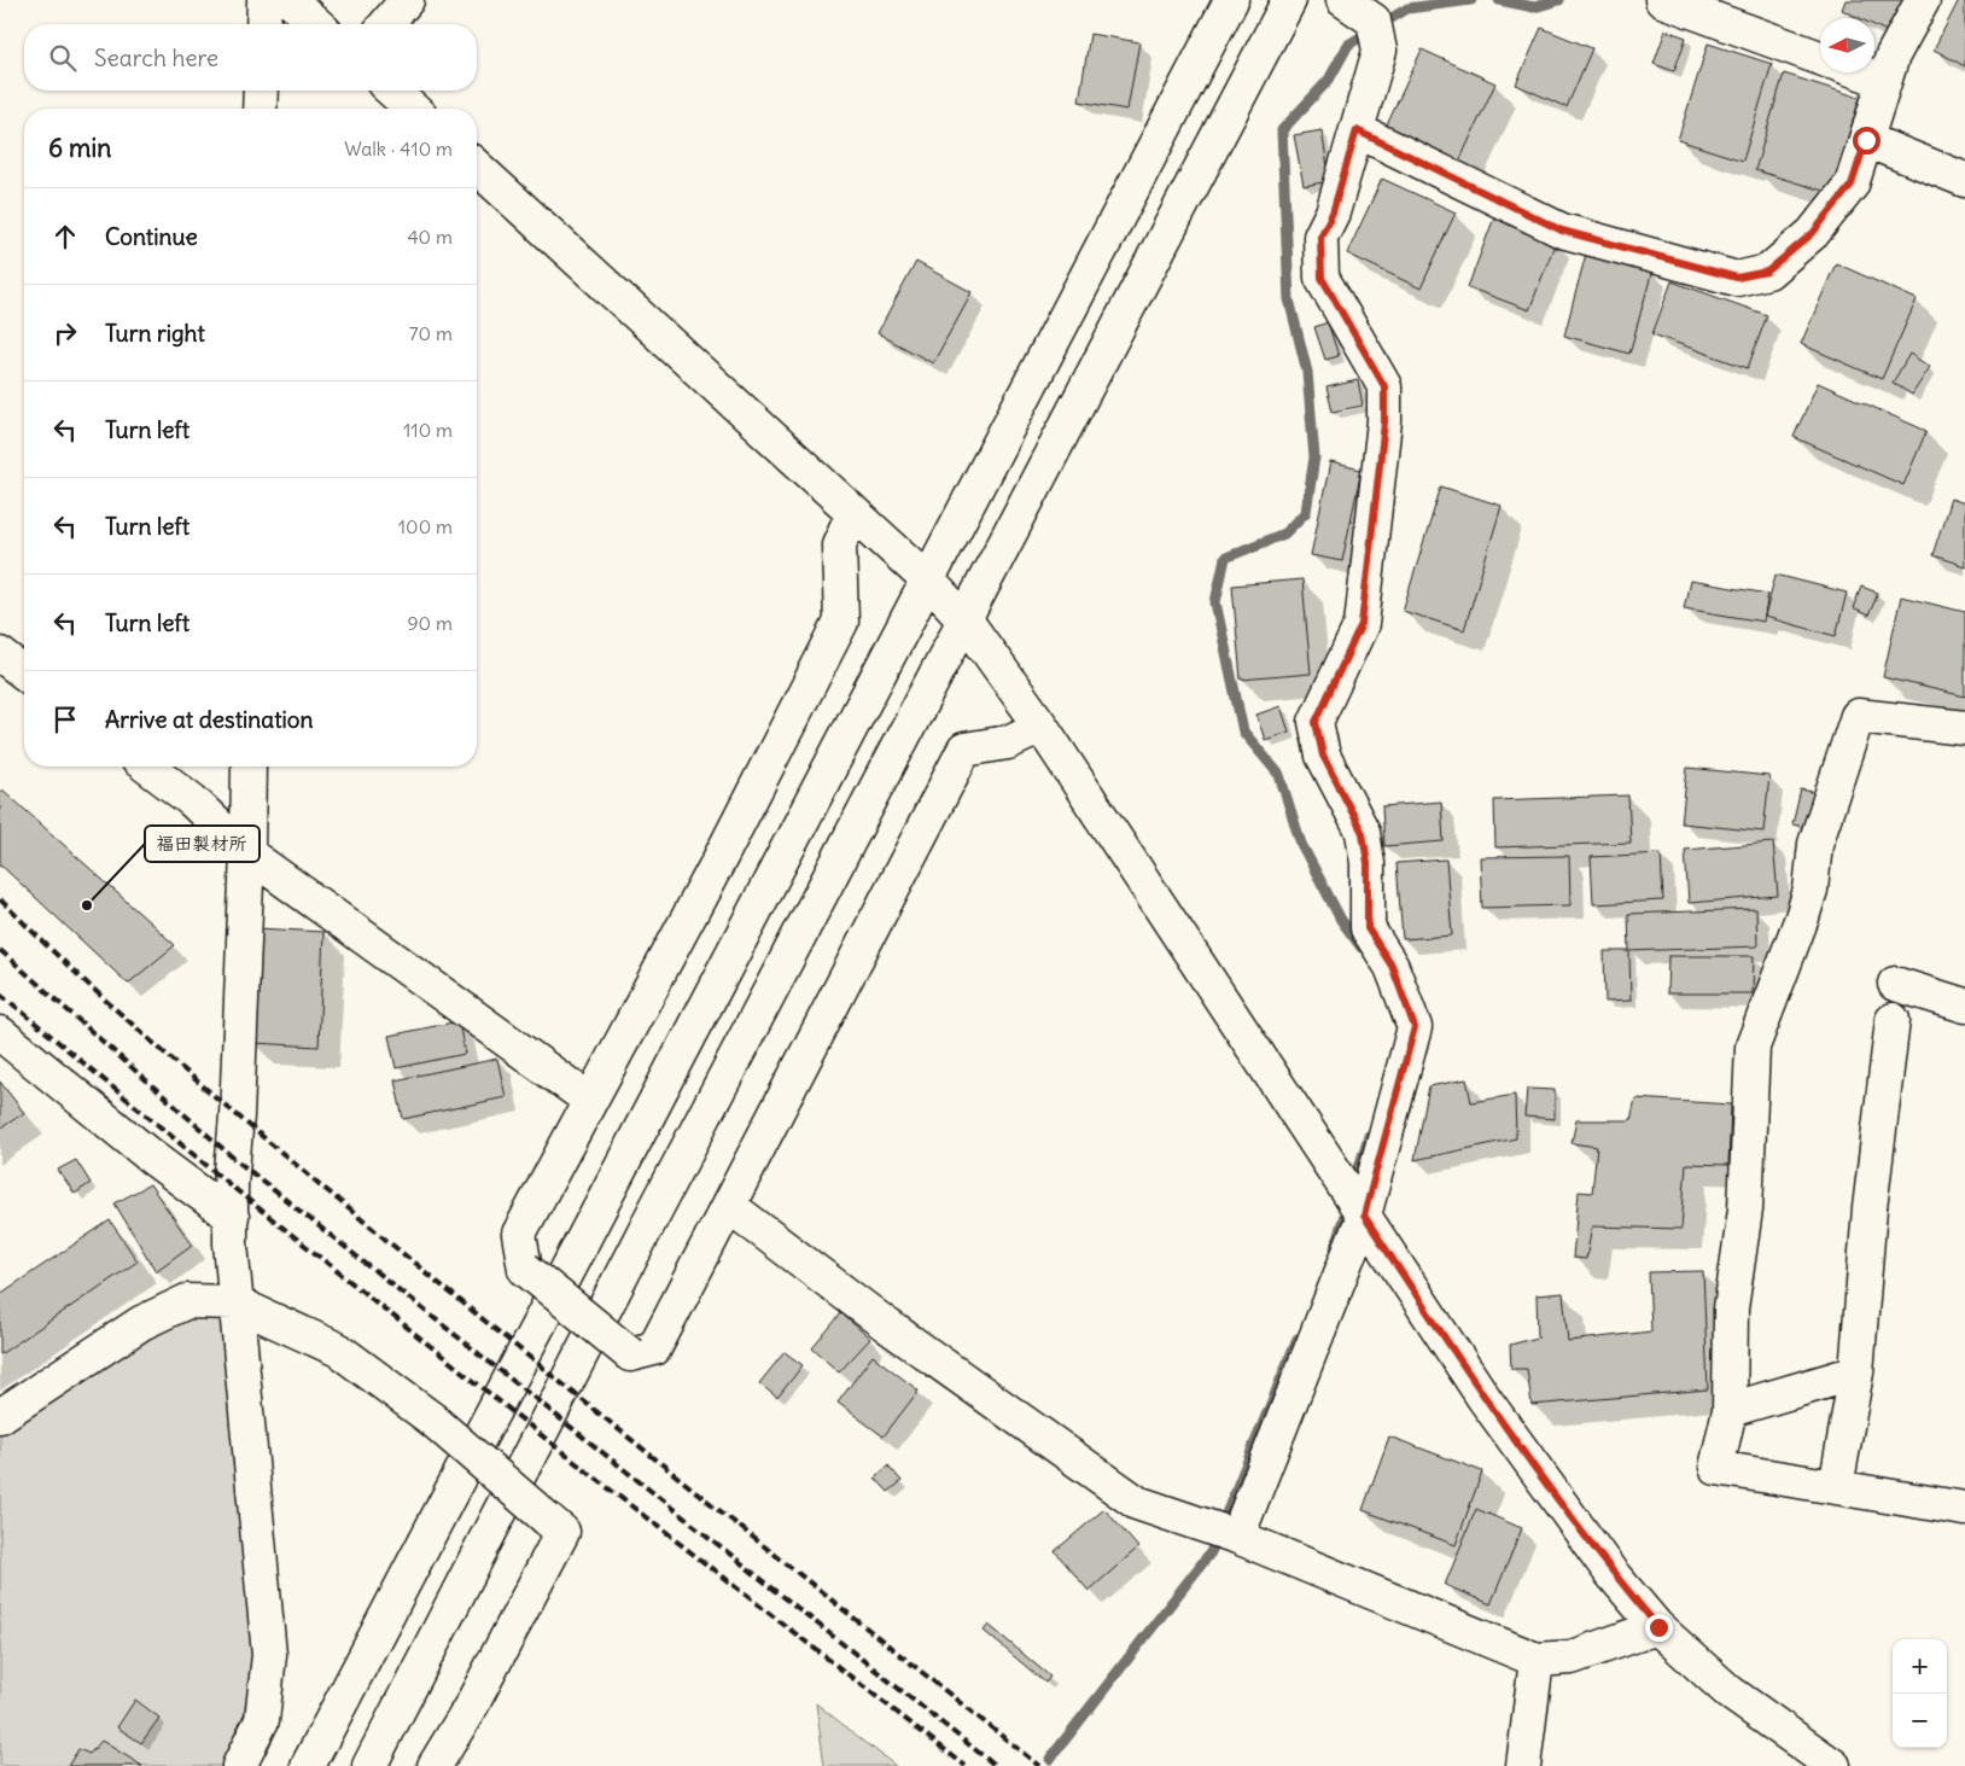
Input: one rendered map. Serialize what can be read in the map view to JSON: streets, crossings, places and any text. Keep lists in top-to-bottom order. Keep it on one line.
{"places":["福田製材所"],"north":"left","page":{"search":"Search here","heading":["6 min","Walk · 410 m"],"list":[["Continue","40 m"],["Turn right","70 m"],["Turn left","110 m"],["Turn left","100 m"],["Turn left","90 m"],"Arrive at destination"],"map_buttons":["+","−"]}}
